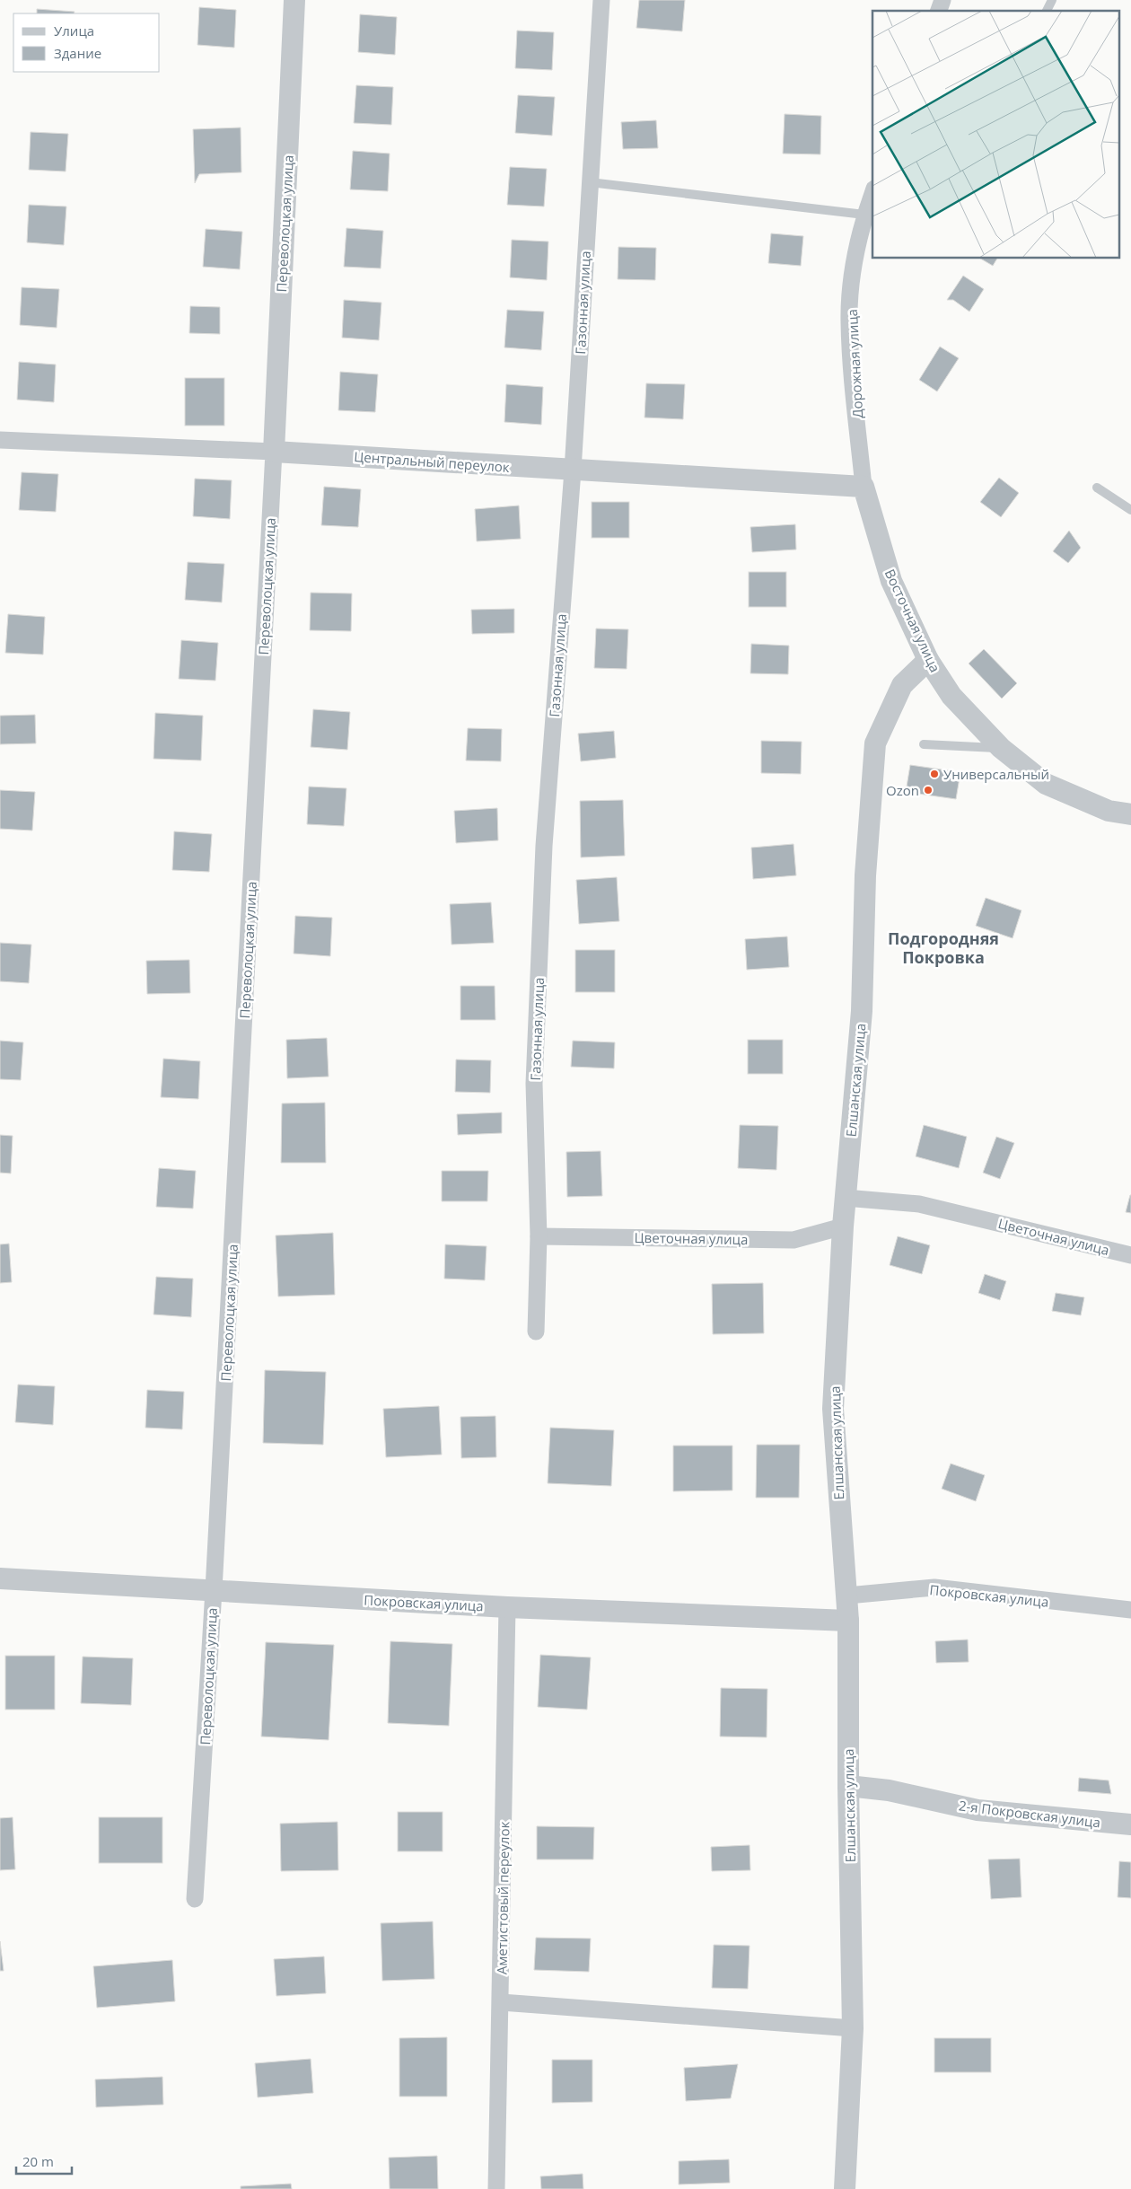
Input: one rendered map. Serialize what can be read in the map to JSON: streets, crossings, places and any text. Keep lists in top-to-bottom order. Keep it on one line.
{"streets":{"street":["Переволоцкая улица","Газонная улица","Дорожная улица","Центральный переулок","Восточная улица","Елшанская улица","Цветочная улица","Покровская улица","2-я Покровская улица","Аметистовый переулок"]},"crossings":[["Переволоцкая улица","Центральный переулок"],["Переволоцкая улица","Покровская улица"],["Газонная улица","Центральный переулок"],["Газонная улица","Цветочная улица"],["Дорожная улица","Центральный переулок"],["Дорожная улица","Восточная улица"],["Центральный переулок","Восточная улица"],["Восточная улица","Елшанская улица"],["Елшанская улица","Цветочная улица"],["Елшанская улица","Покровская улица"],["Елшанская улица","2-я Покровская улица"],["Покровская улица","Аметистовый переулок"]],"districts":["Подгородняя Покровка"],"places":["Универсальный","Ozon"],"legend":["Улица","Здание"],"scale_bar":"20 m"}
